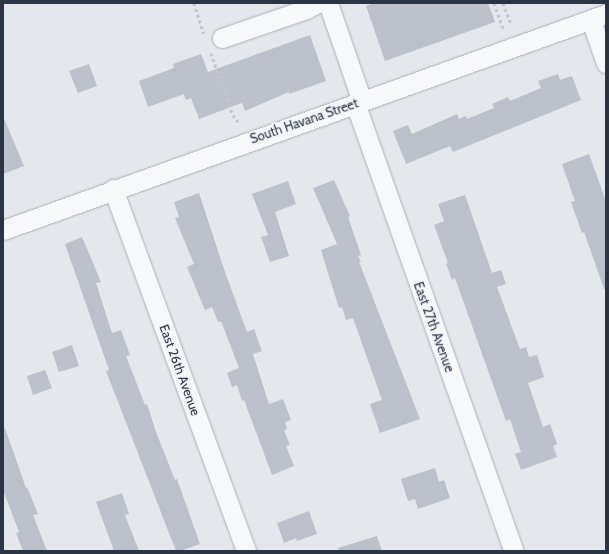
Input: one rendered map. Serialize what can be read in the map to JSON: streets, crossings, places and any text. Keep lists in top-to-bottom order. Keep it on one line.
{"streets":{"street":["South Havana Street","East 27th Avenue","East 26th Avenue"]},"crossings":[["South Havana Street","East 27th Avenue"],["South Havana Street","East 26th Avenue"]]}
